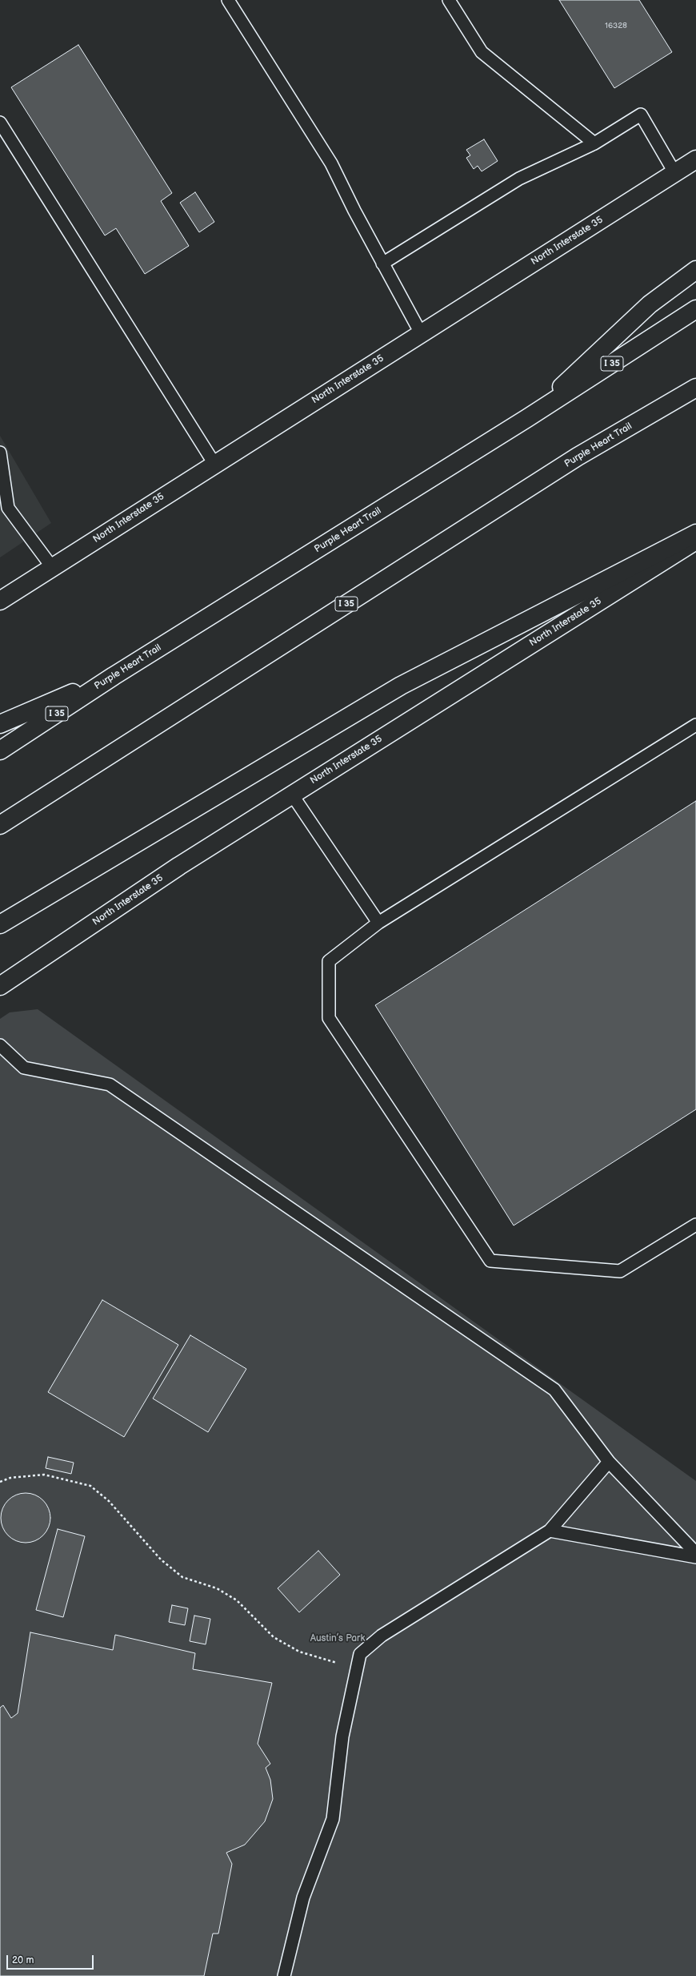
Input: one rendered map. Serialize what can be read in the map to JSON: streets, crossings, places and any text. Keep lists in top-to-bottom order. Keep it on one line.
{"streets":{"main road":["North Interstate 35","I 35","Purple Heart Trail"]},"parks":["Austin’s Park"],"house_numbers":["16328"],"scale_bar":"20 m"}
